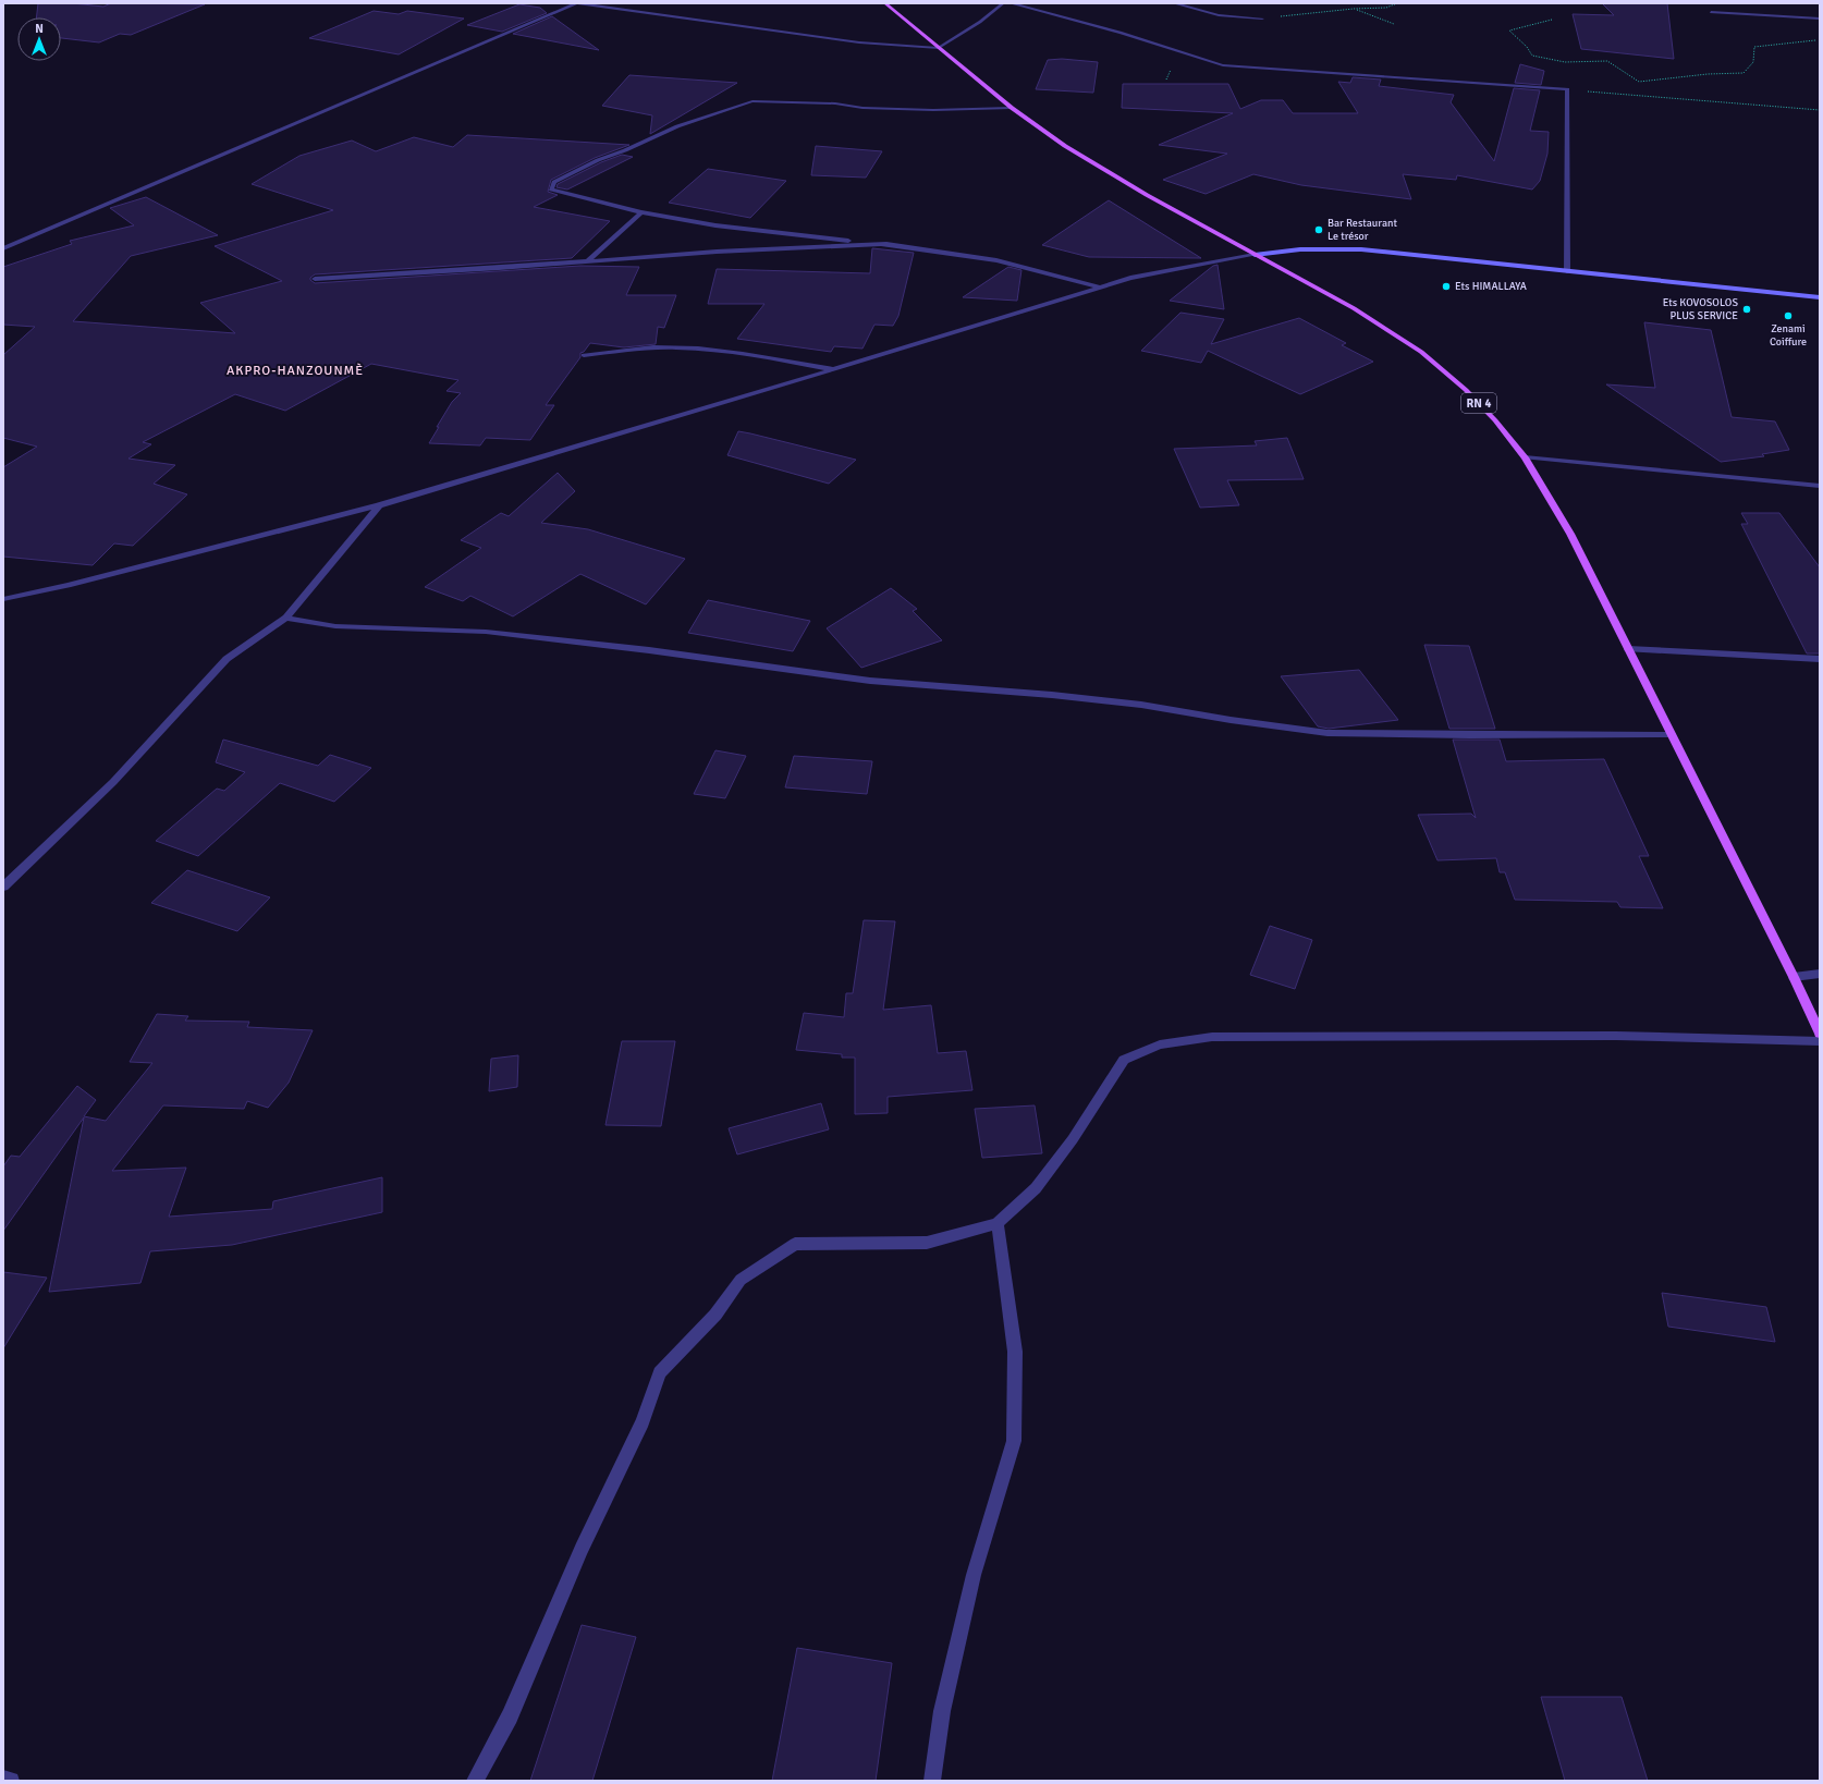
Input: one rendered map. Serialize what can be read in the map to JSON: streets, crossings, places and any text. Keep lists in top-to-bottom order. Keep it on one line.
{"streets":{"main road":["RN 4"]},"districts":["AKPRO-HANZOUNMÈ"],"places":["Bar Restaurant Le trésor","Ets HIMALLAYA","Ets KOVOSOLOS PLUS SERVICE","Zenami Coiffure"],"north":"top"}
